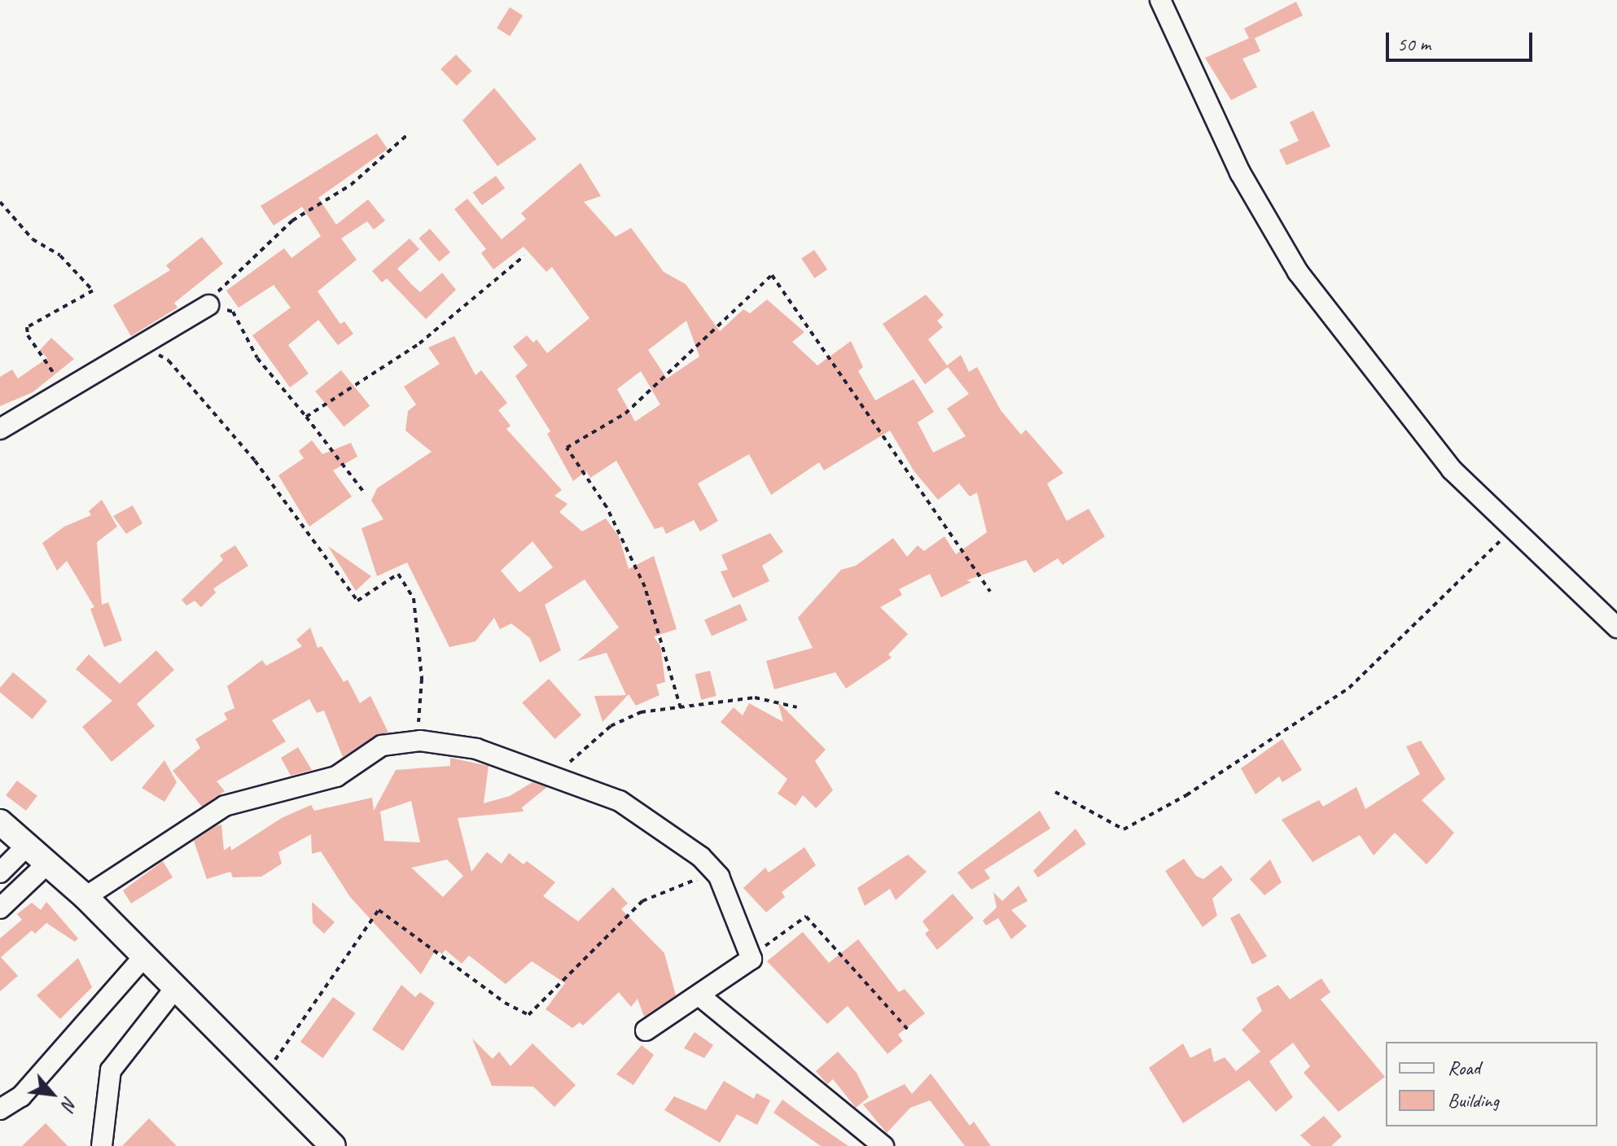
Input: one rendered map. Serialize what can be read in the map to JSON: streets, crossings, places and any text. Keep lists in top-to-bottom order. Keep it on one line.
{"legend":["Road","Building"],"scale_bar":"50 m","north":"bottom right"}
